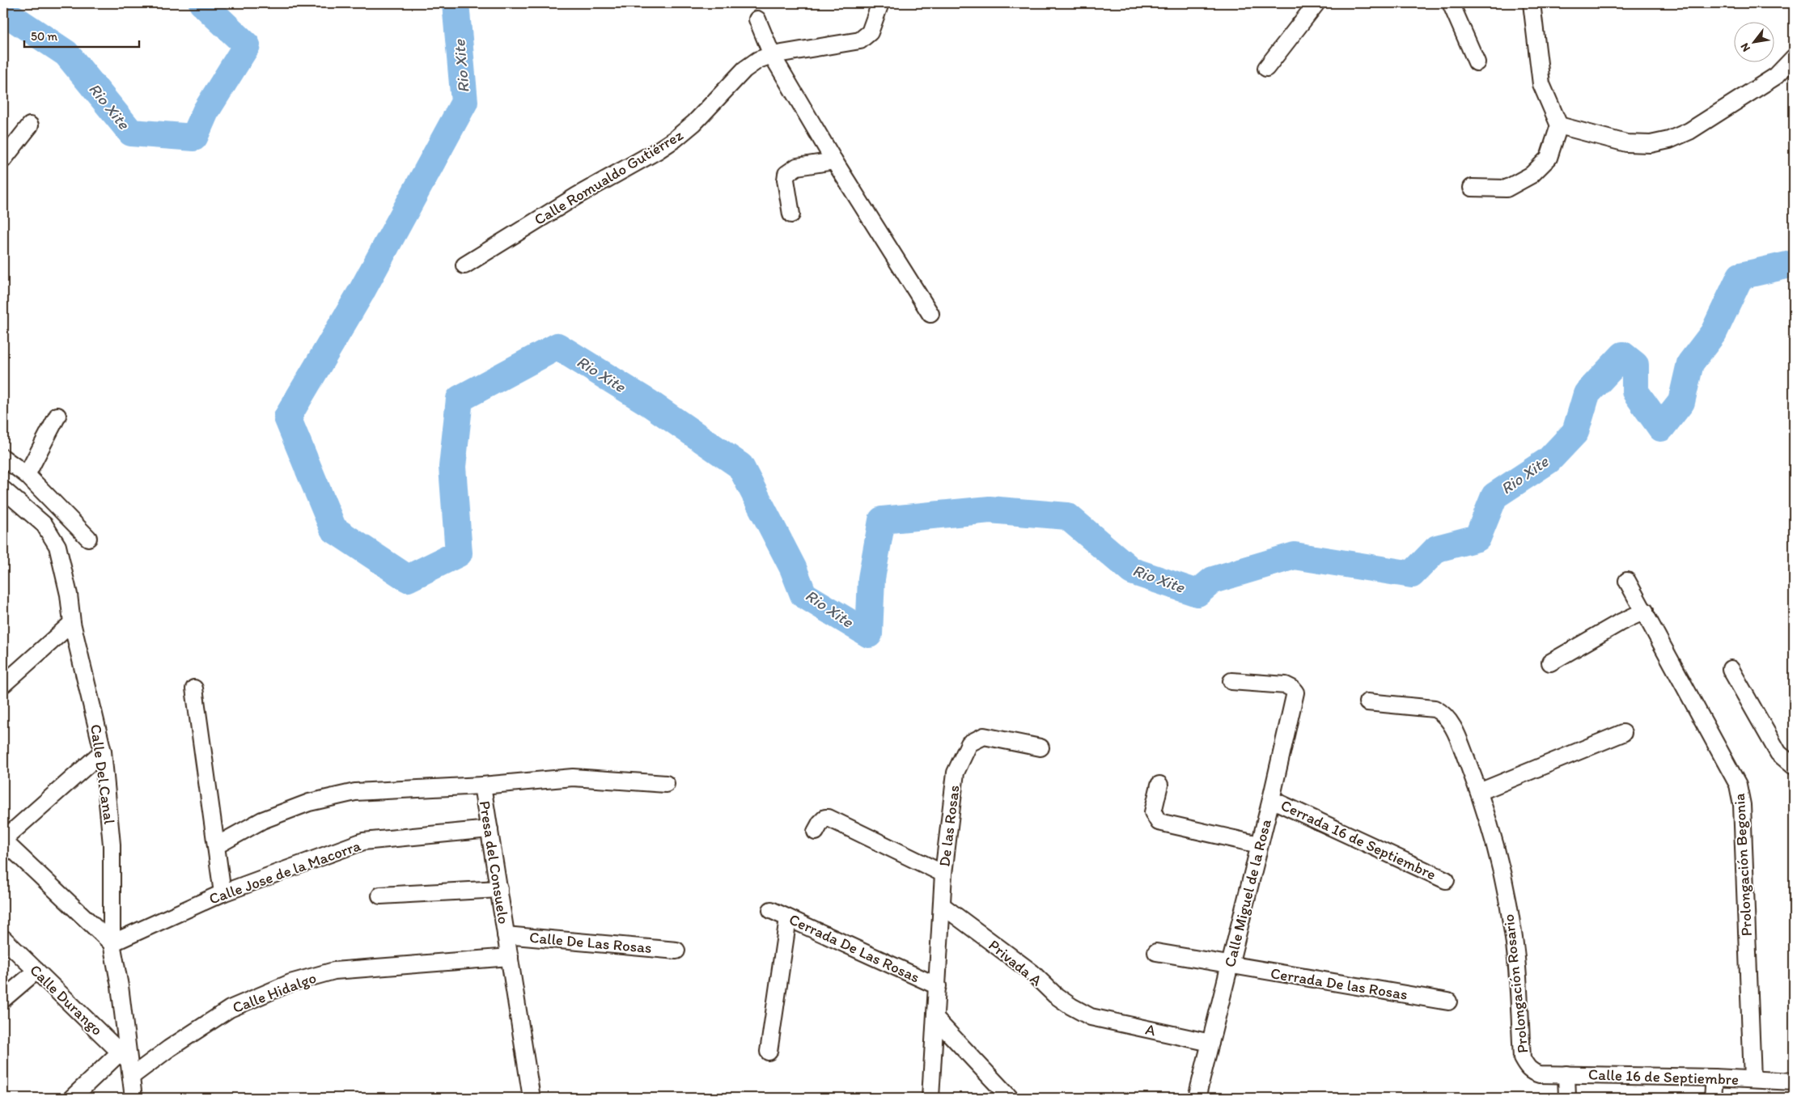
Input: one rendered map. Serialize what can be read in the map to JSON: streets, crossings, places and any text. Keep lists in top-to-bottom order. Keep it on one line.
{"streets":{"street":["Calle Romualdo Gutiérrez","Calle Del Canal","De las Rosas","Cerrada 16 de Septiembre","Presa del Consuelo","Prolongación Begonia","Calle Jose de la Macorra","Calle Miguel de la Rosa","Calle De Las Rosas","Cerrada De Las Rosas","Privada A","Cerrada De las Rosas","Prolongación Rosario","Calle Hidalgo","Calle Durango","A","Calle 16 de Septiembre"]},"crossings":[["Calle Del Canal","Calle Jose de la Macorra"],["Calle Del Canal","Calle Hidalgo"],["Calle Del Canal","Calle Durango"],["De las Rosas","Cerrada De Las Rosas"],["De las Rosas","Privada A"],["Cerrada 16 de Septiembre","Calle Miguel de la Rosa"],["Presa del Consuelo","Calle Jose de la Macorra"],["Presa del Consuelo","Calle De Las Rosas"],["Presa del Consuelo","Calle Hidalgo"],["Prolongación Begonia","Calle 16 de Septiembre"],["Calle Miguel de la Rosa","Cerrada De las Rosas"],["Calle Miguel de la Rosa","A"],["Privada A","A"],["Prolongación Rosario","Calle 16 de Septiembre"],["Calle Hidalgo","Calle Durango"]],"water":["Rio Xite"],"scale_bar":"50 m","north":"bottom left"}
